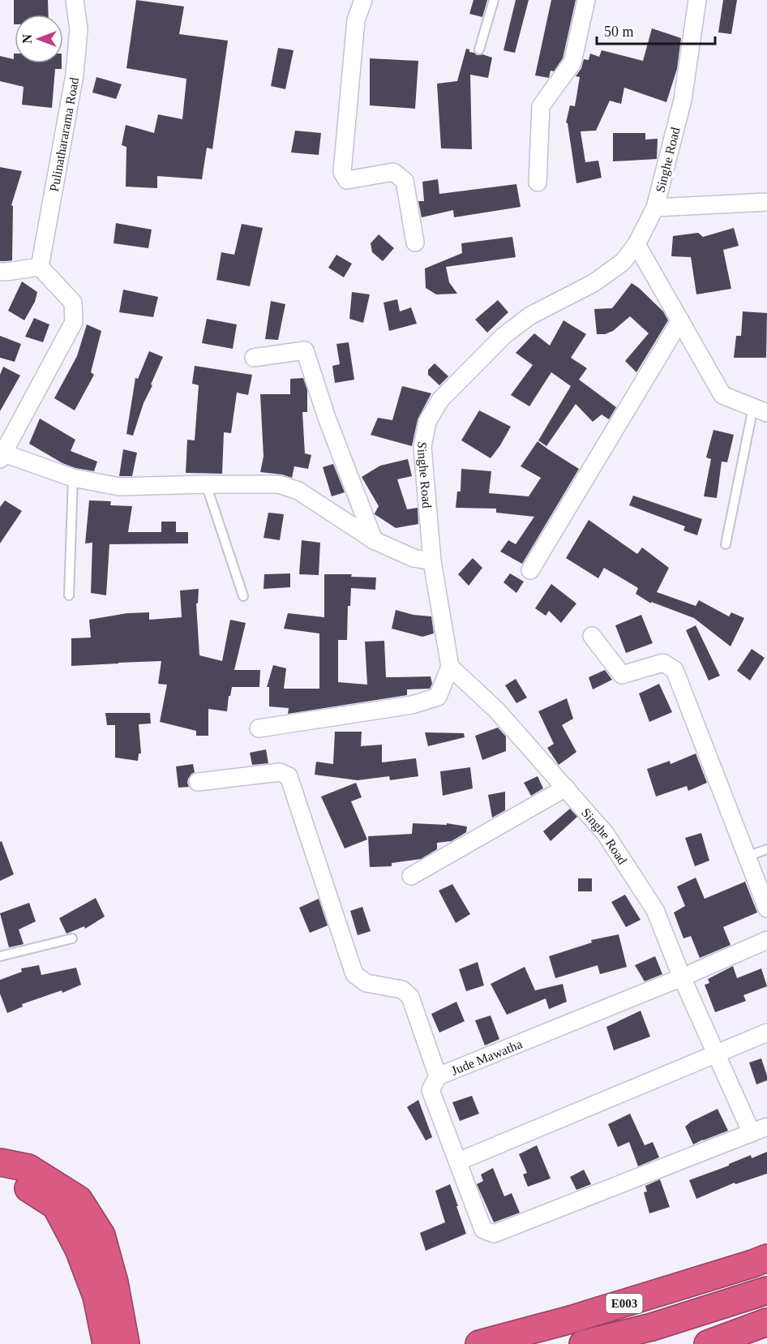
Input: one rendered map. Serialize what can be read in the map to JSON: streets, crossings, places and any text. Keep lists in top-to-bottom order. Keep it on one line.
{"streets":{"highway":["E003"],"street":["Pulinathararama Road","Singhe Road","Jude Mawatha"]},"crossings":[["Singhe Road","Jude Mawatha"]],"scale_bar":"50 m","north":"left"}
